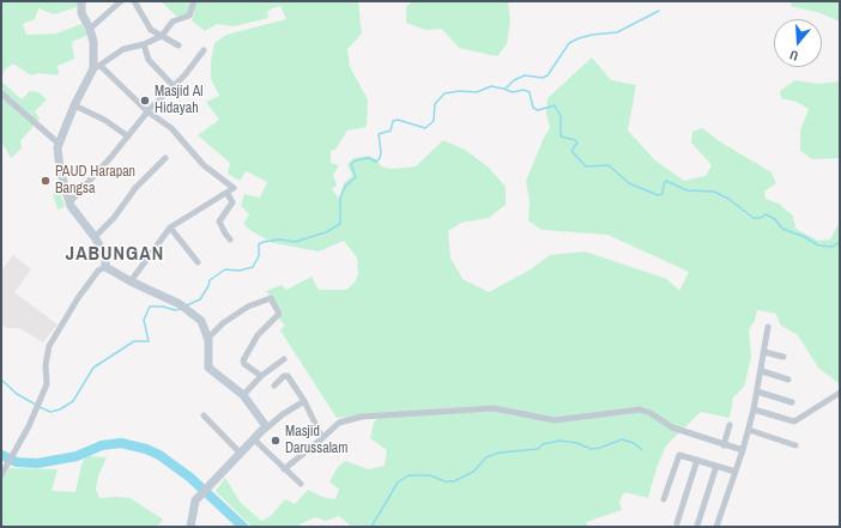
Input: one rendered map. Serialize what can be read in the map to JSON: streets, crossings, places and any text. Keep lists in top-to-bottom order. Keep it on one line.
{"districts":["JABUNGAN"],"places":["Masjid Al Hidayah","PAUD Harapan Bangsa","Masjid Darussalam"],"north":"bottom"}
